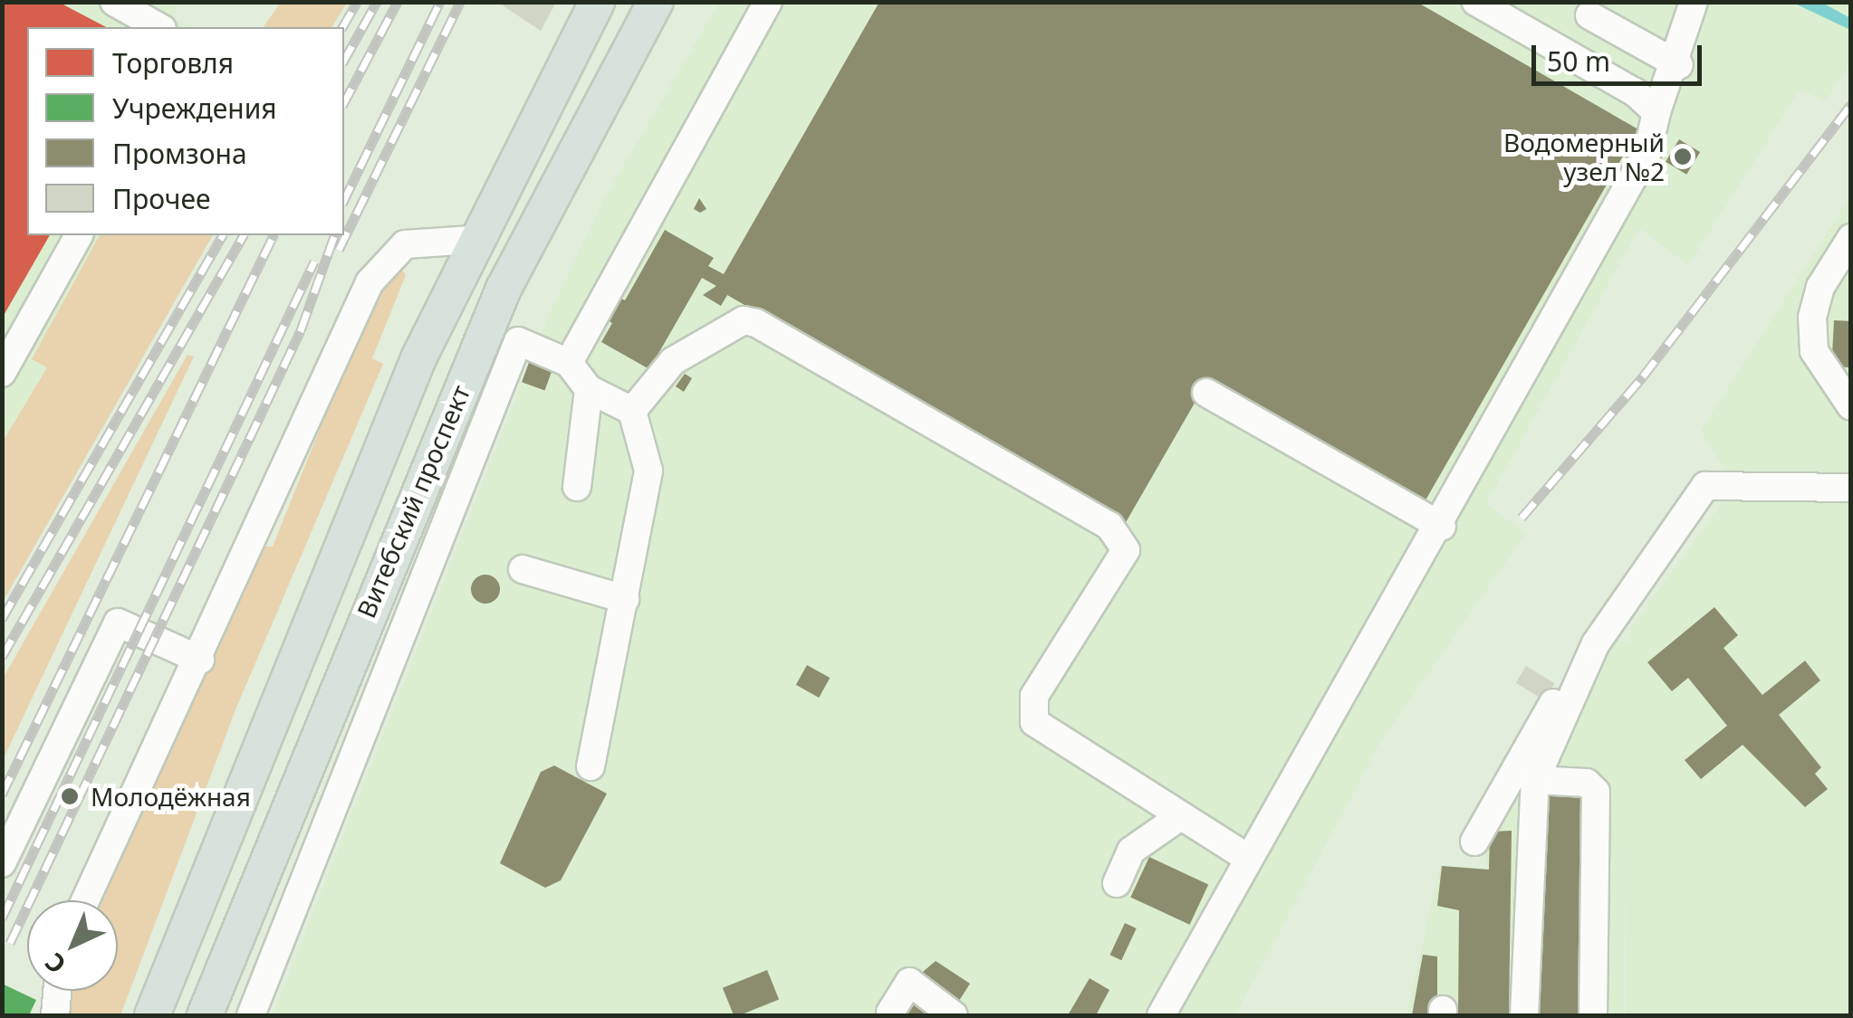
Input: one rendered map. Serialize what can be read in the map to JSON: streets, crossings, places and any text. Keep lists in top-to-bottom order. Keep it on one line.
{"streets":{"main road":["Витебский проспект"]},"places":["Водомерный узел №2","Молодёжная"],"legend":["Торговля","Учреждения","Промзона","Прочее"],"scale_bar":"50 m","north":"bottom left"}
